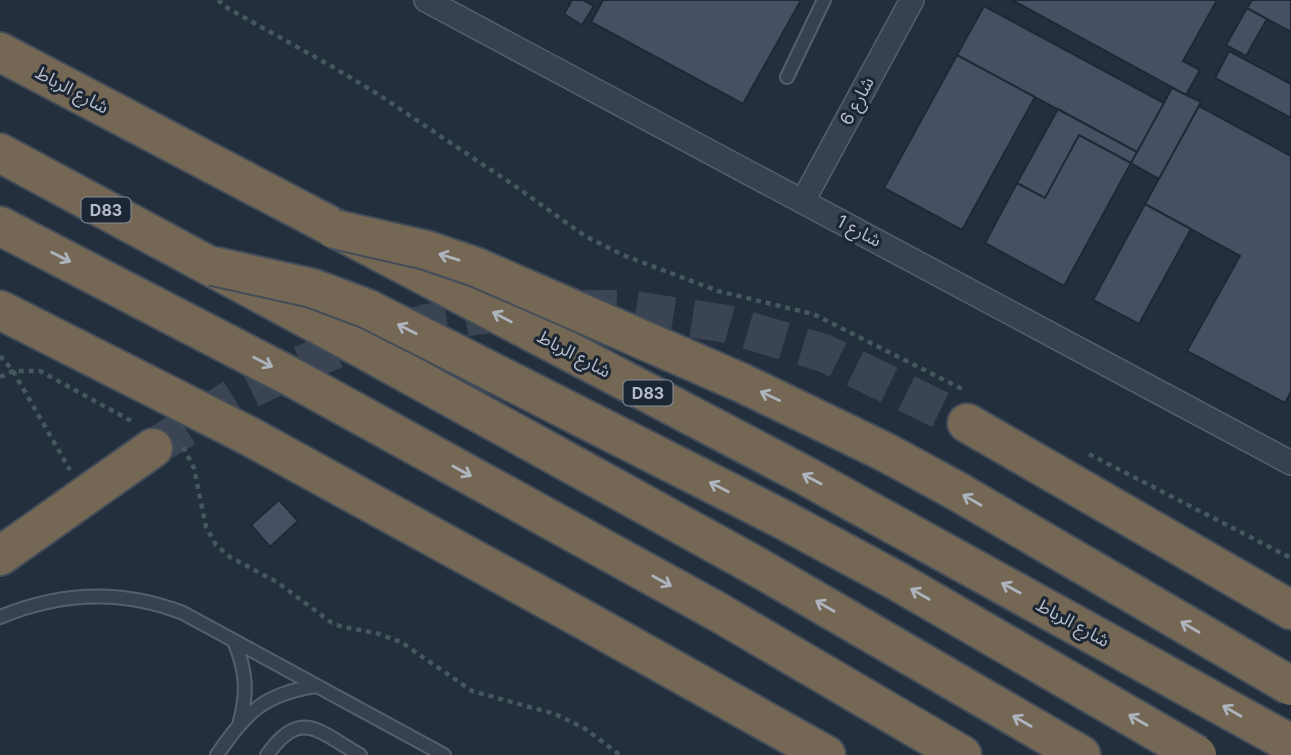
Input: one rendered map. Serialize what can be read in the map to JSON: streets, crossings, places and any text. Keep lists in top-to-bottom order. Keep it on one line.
{"streets":{"highway":["شارع الرباط","D83"],"street":["شارع 6","شارع 1"]},"crossings":[["شارع 6","شارع 1"]]}
